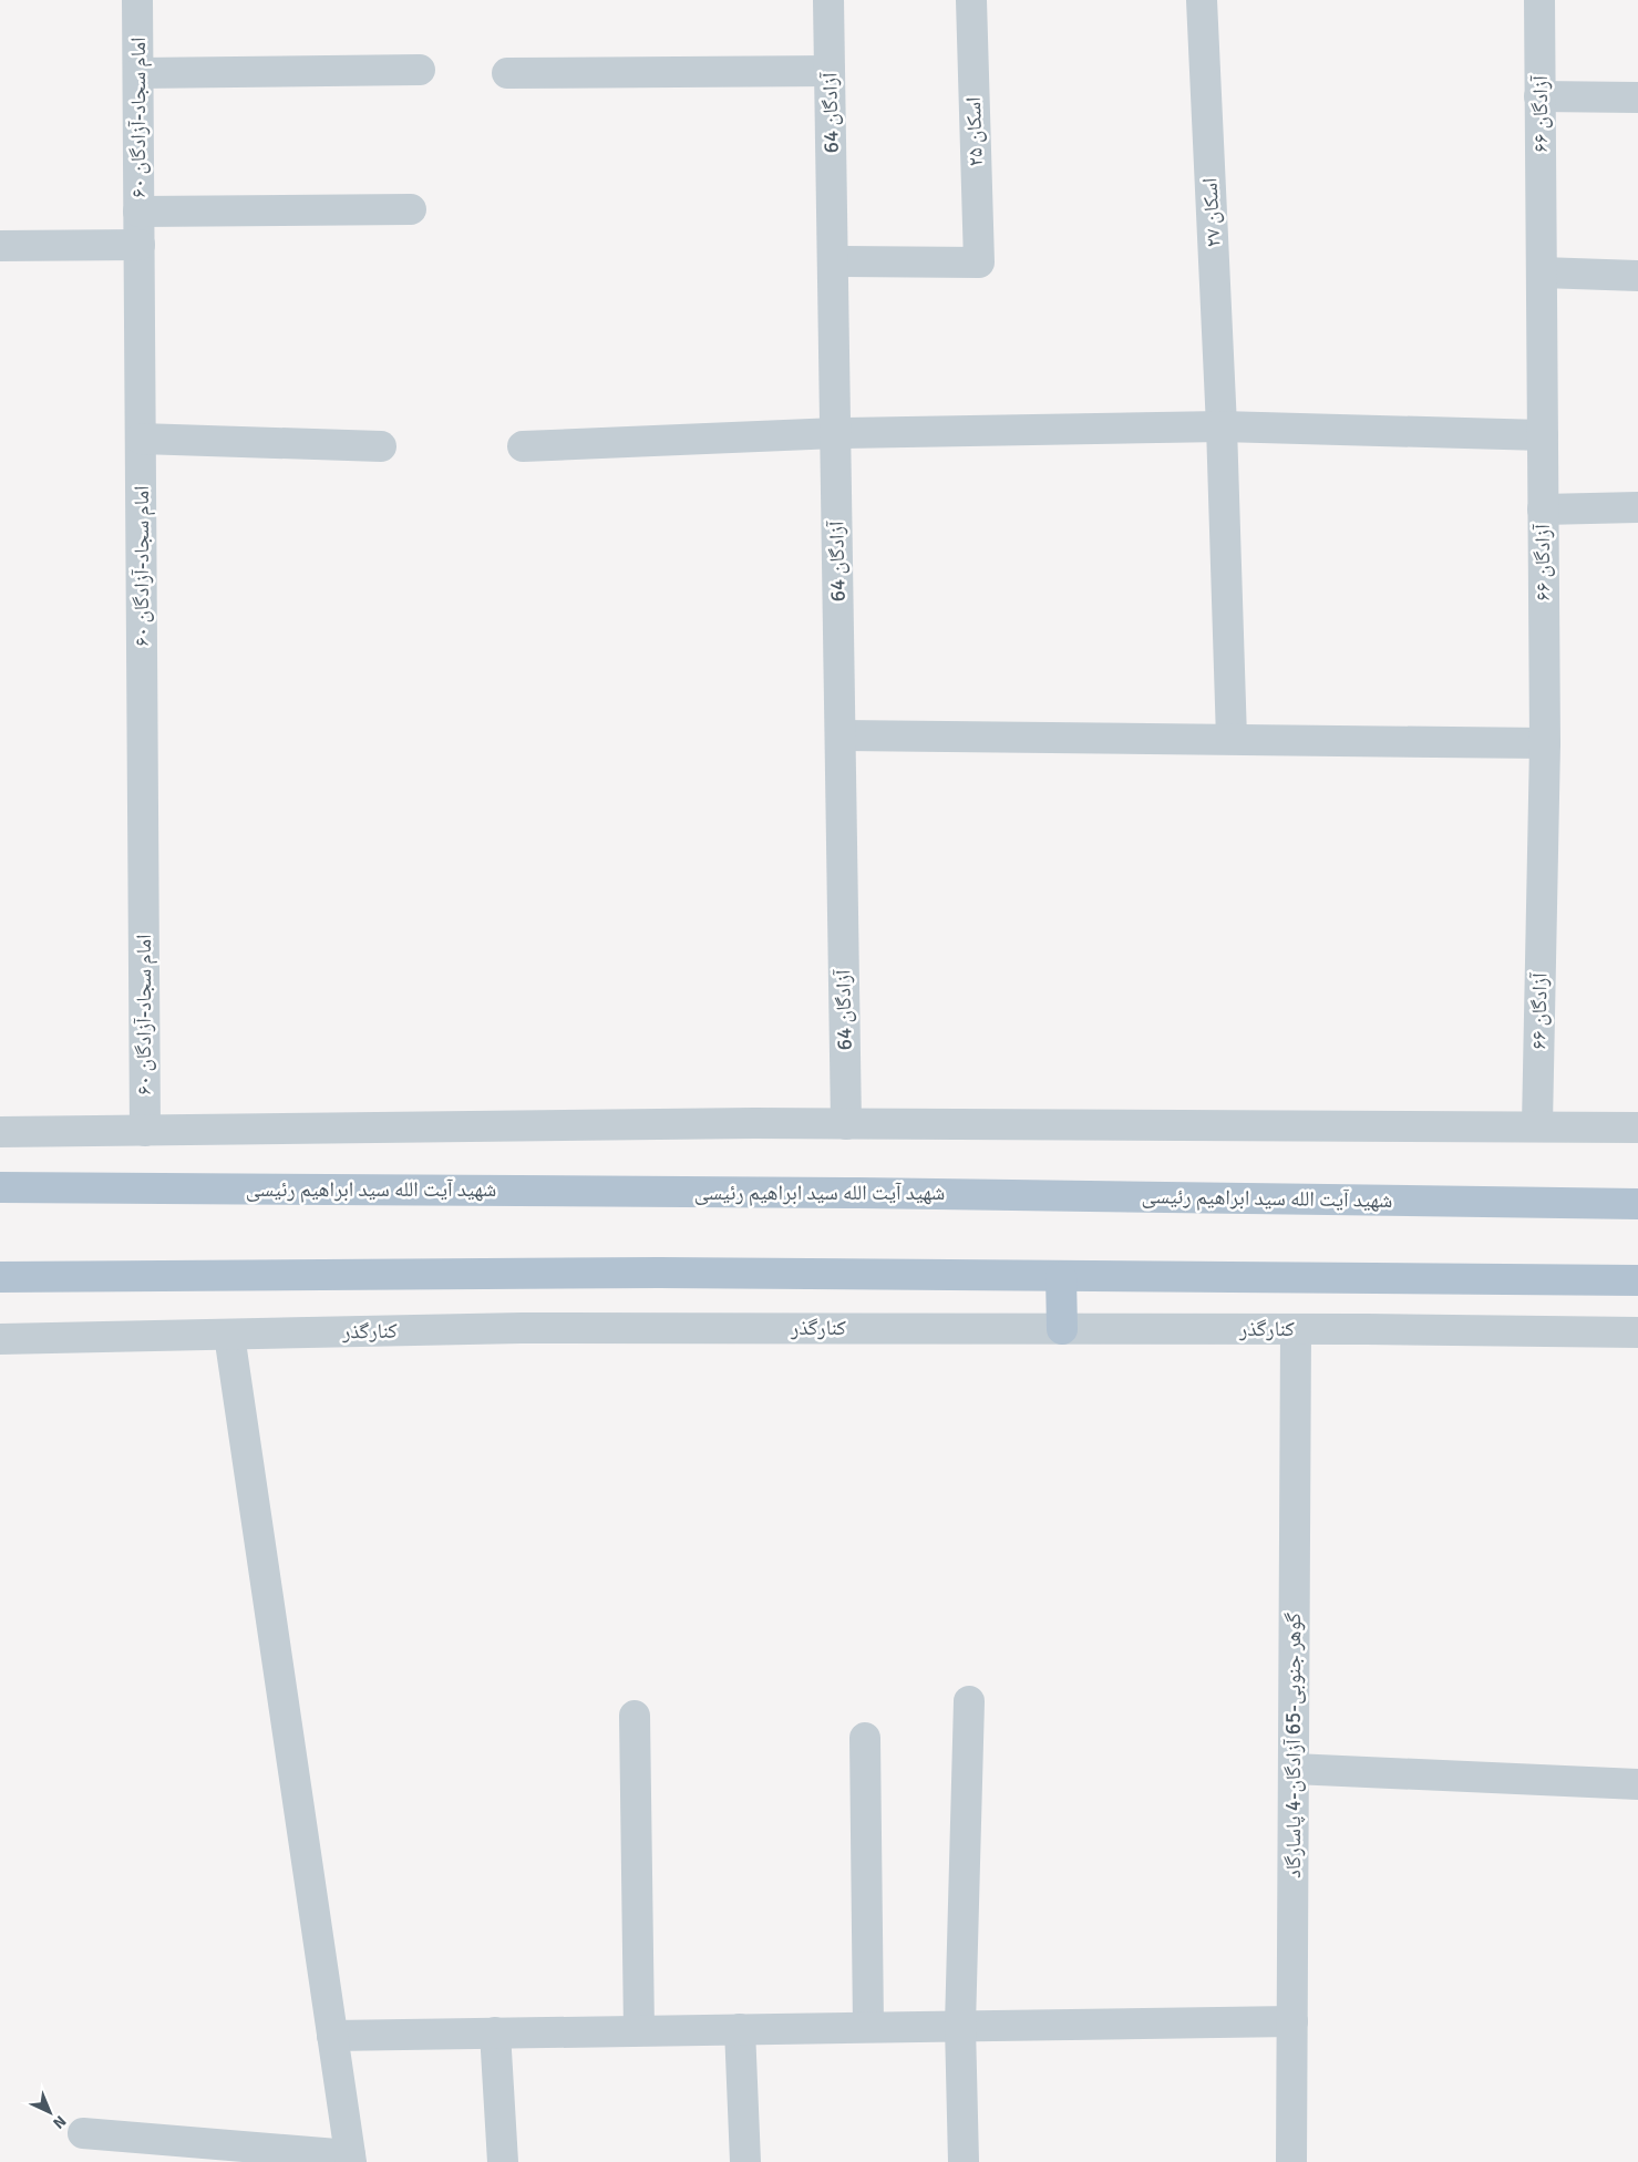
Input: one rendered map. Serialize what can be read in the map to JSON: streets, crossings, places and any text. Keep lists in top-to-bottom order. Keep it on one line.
{"streets":{"main road":["شهید آیت الله سید ابراهیم رئیسی"],"street":["آزادگان 64","آزادگان ۶۶","امام سجاد-آزادگان ۶۰","اسکان ۲۵","اسکان ۲۷","کنارگذر","گوهر جنوبی-65 آزادگان-4 پاسارگاد"]},"crossings":[["آزادگان 64","اسکان ۲۵"],["کنارگذر","گوهر جنوبی-65 آزادگان-4 پاسارگاد"]],"north":"bottom right"}
